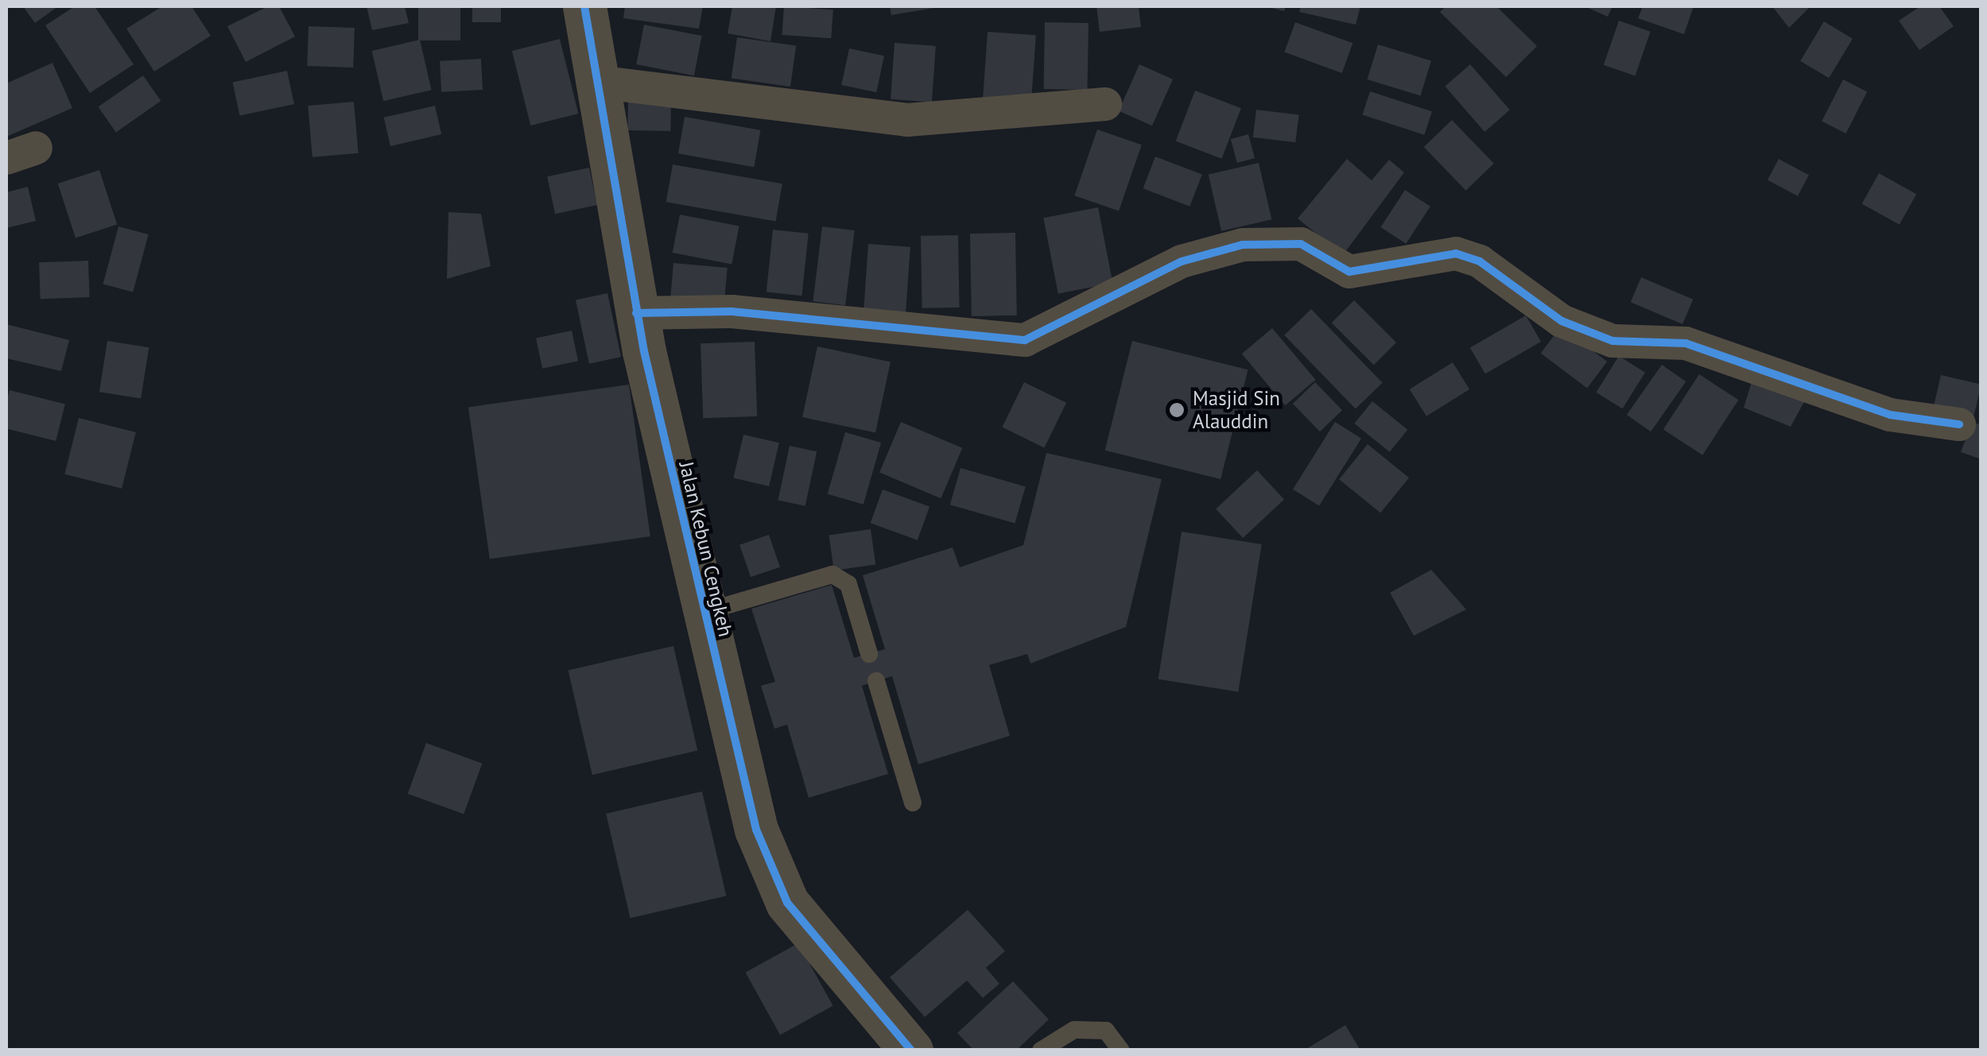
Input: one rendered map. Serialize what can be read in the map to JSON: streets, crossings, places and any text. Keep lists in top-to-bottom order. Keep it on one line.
{"streets":{"street":["Jalan Kebun Cengkeh"]},"places":["Masjid Sin Alauddin"]}
